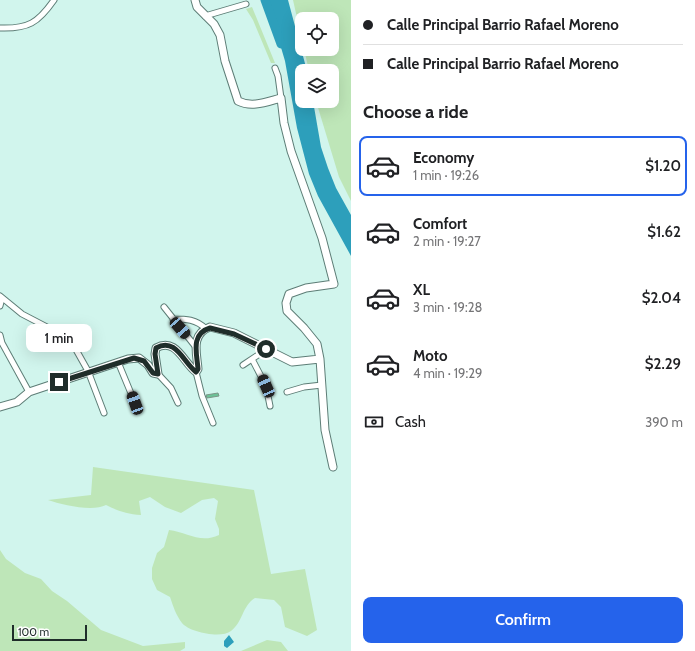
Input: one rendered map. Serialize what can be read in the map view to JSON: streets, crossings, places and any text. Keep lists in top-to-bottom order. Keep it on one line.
{"scale_bar":"100 m","page":{"banner":["Calle Principal Barrio Rafael Moreno","Calle Principal Barrio Rafael Moreno"],"heading":"Choose a ride","list":[{"name":"Economy","note":"1 min · 19:26","value":"$1.20"},{"name":"Comfort","note":"2 min · 19:27","value":"$1.62"},{"name":"XL","note":"3 min · 19:28","value":"$2.04"},{"name":"Moto","note":"4 min · 19:29","value":"$2.29"}],"bubble":"1 min","pay":["Cash","390 m"],"buttons":"Confirm","scale":"100 m"}}
